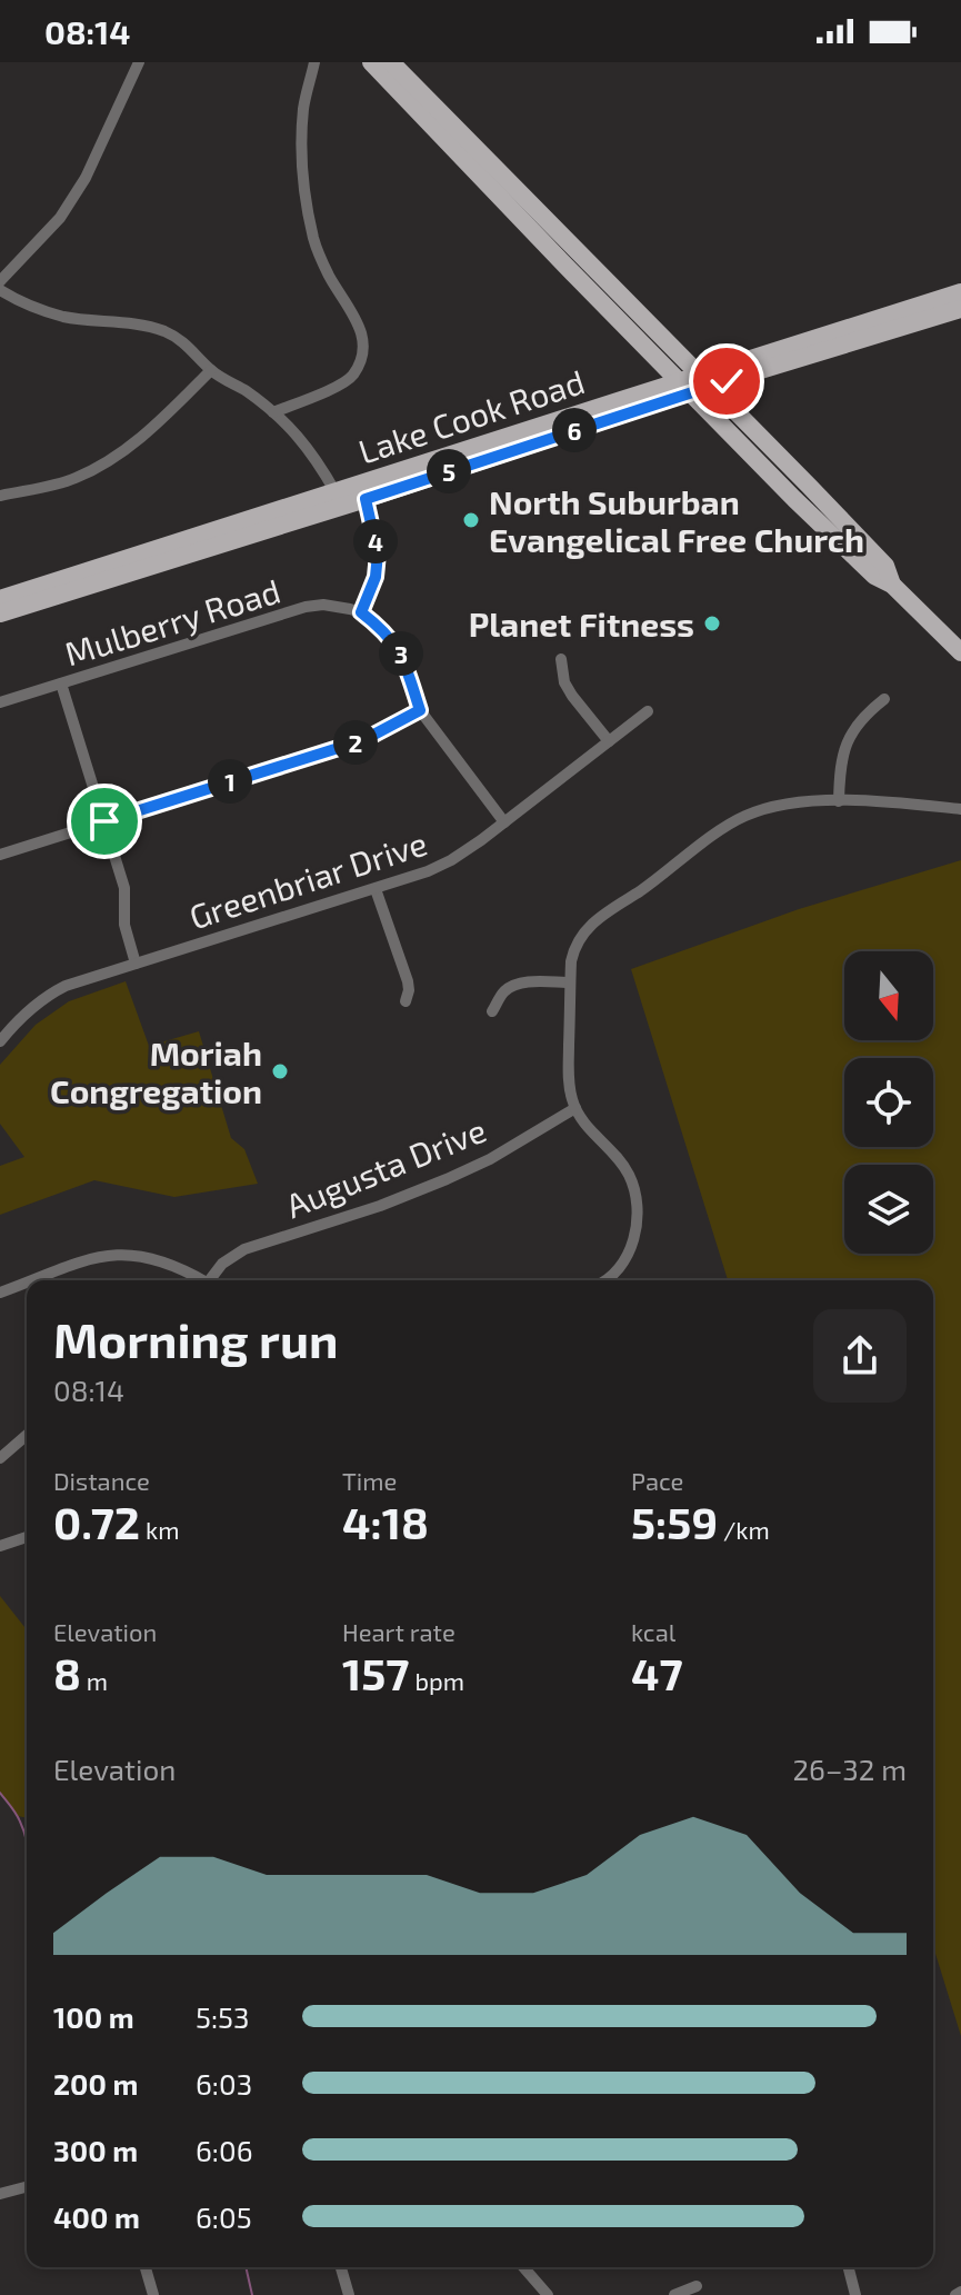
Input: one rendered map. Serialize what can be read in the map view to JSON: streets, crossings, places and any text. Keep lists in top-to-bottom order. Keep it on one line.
{"streets":{"main road":["Lake Cook Road"],"street":["Mulberry Road","Greenbriar Drive","Augusta Drive"]},"places":["North Suburban Evangelical Free Church","Planet Fitness","Moriah Congregation"],"north":"bottom","page":{"status":"08:14","pins":["6","5","4","3","2","1"],"heading":["Morning run","08:14"],"stats":[["Distance","0.72 km"],["Time","4:18"],["Pace","5:59 /km"],["Elevation","8 m"],["Heart rate","157 bpm"],["kcal","47"]],"chart":["Elevation","26–32 m"],"list":[{"name":"100 m","note":"5:53"},{"name":"200 m","note":"6:03"},{"name":"300 m","note":"6:06"},{"name":"400 m","note":"6:05"}]}}
